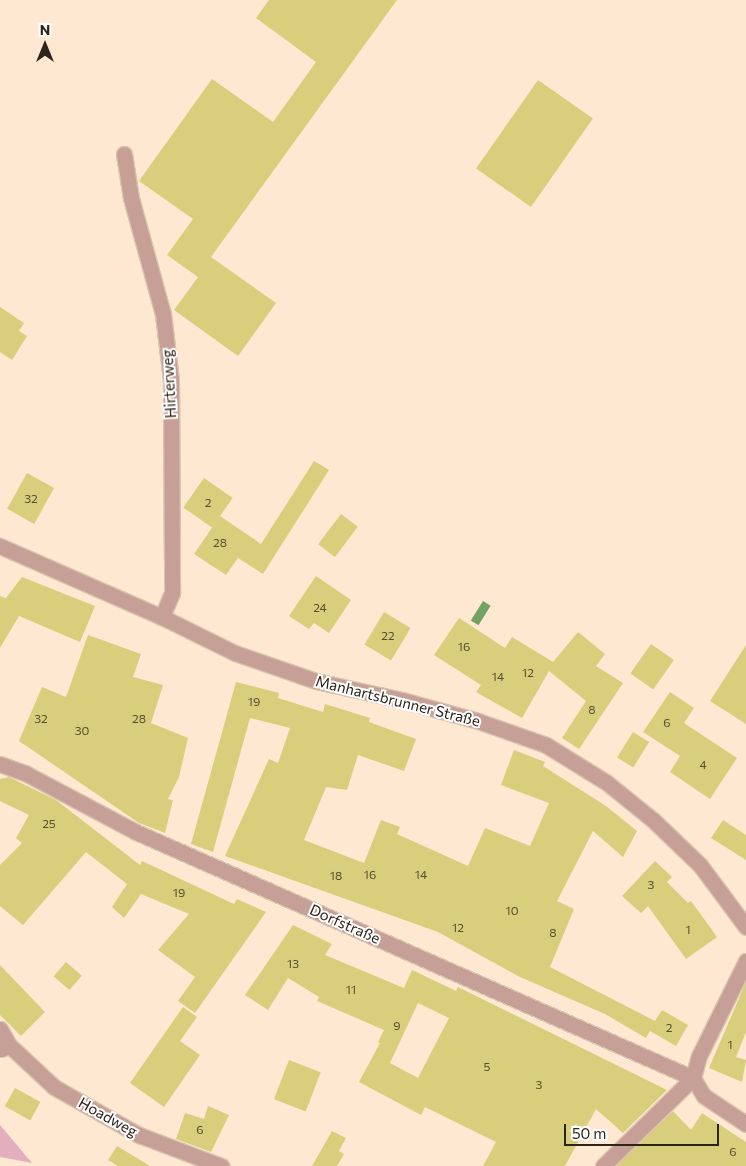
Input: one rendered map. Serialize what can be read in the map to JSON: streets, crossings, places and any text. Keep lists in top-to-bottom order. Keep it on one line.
{"streets":{"street":["Hirterweg","Manhartsbrunner Straße","Dorfstraße","Hoadweg"]},"crossings":[["Hirterweg","Manhartsbrunner Straße"]],"house_numbers":["32","2","28","24","22","16","12","14","19","8","32","28","6","30","4","25","16","14","18","3","19","10","12","1","8","13","11","9","2","1","5","3","6","6"],"scale_bar":"50 m","north":"top"}
